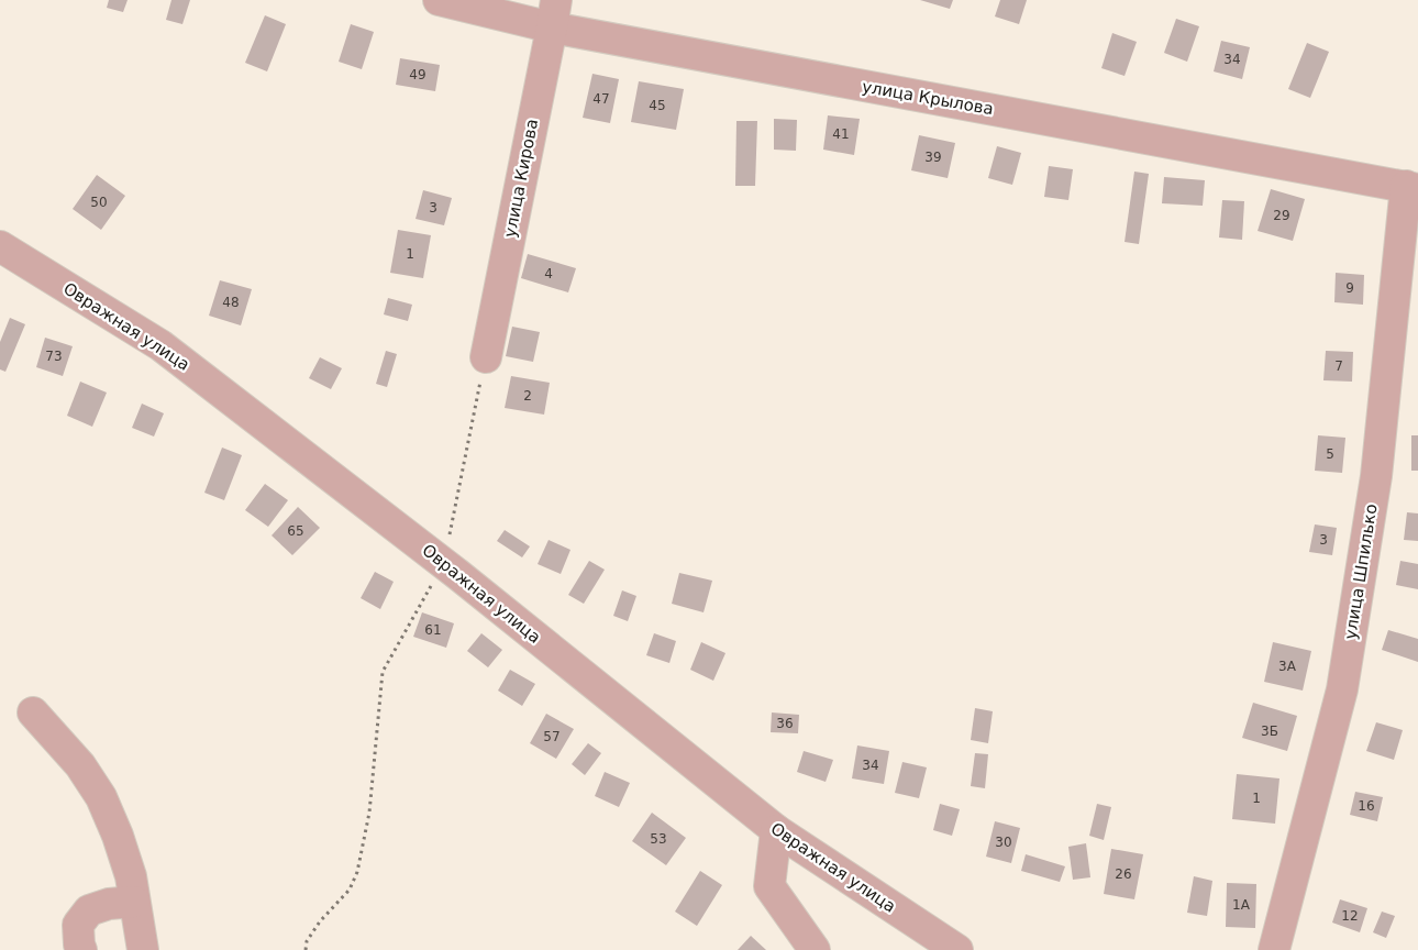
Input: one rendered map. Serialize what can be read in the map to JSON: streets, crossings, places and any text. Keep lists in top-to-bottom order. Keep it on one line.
{"streets":{"street":["улица Крылова","улица Кирова","Овражная улица","улица Шпилько"]},"crossings":[["улица Крылова","улица Кирова"],["улица Крылова","улица Шпилько"]],"house_numbers":["34","49","47","45","41","39","50","3","29","1","4","9","48","73","7","2","5","65","3","61","3А","36","3Б","57","34","1","16","53","30","26","1А","12"]}
